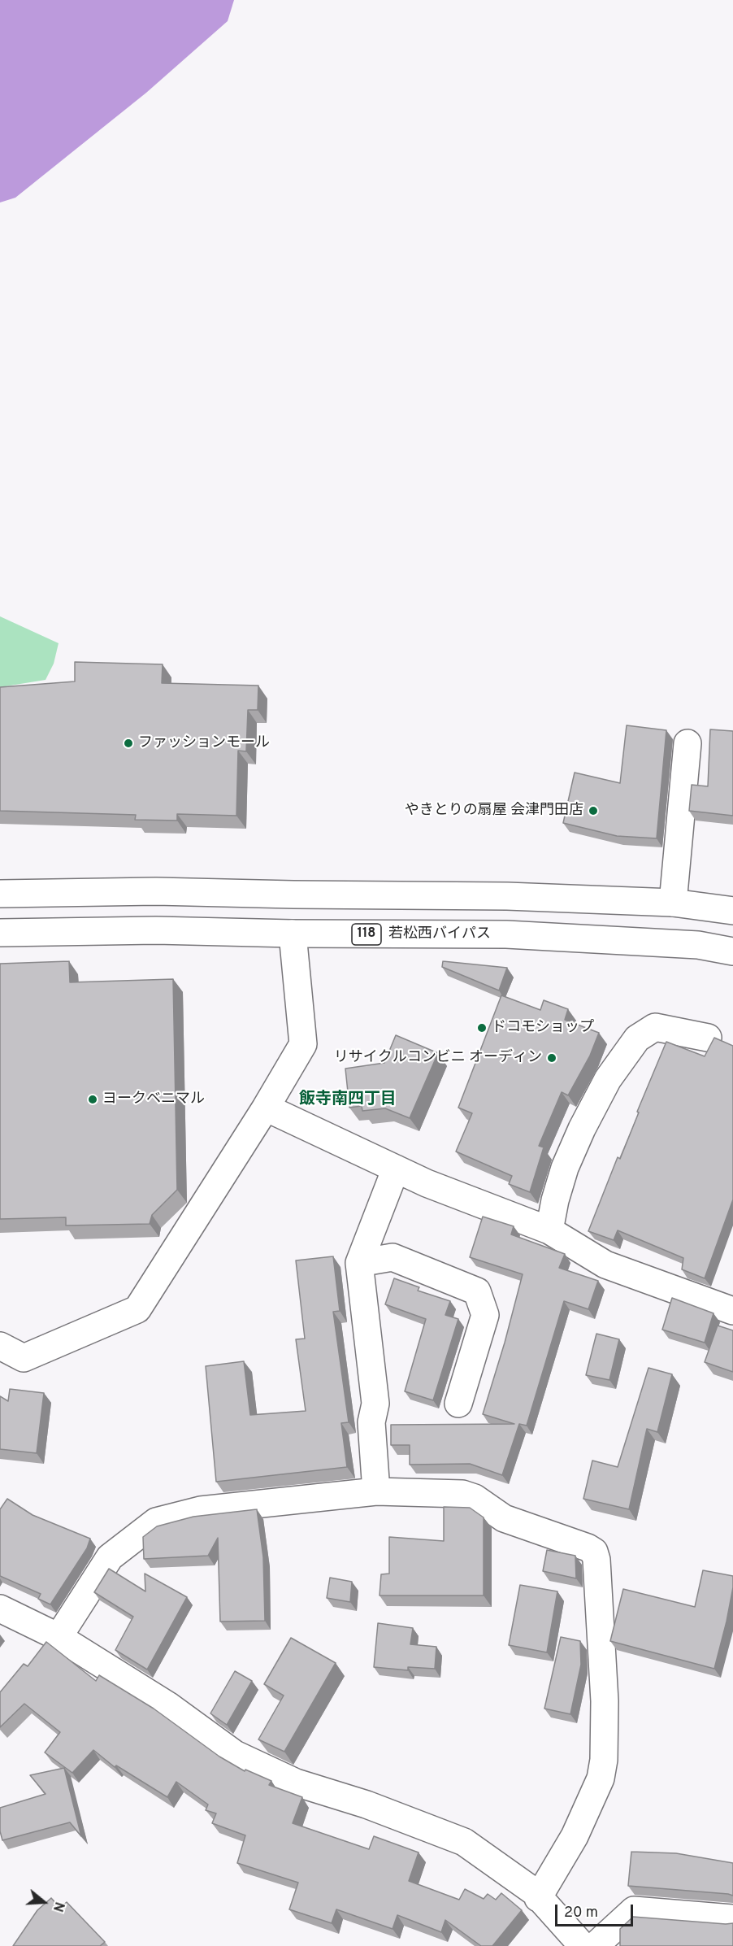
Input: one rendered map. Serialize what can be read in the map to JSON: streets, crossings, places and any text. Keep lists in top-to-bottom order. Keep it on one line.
{"streets":{"main road":["118","若松西バイパス"]},"districts":["飯寺南四丁目"],"places":["ファッションモール","やきとりの扇屋 会津門田店","ドコモショップ","リサイクルコンビニ オーディン","ヨークベニマル"],"scale_bar":"20 m","north":"right"}
